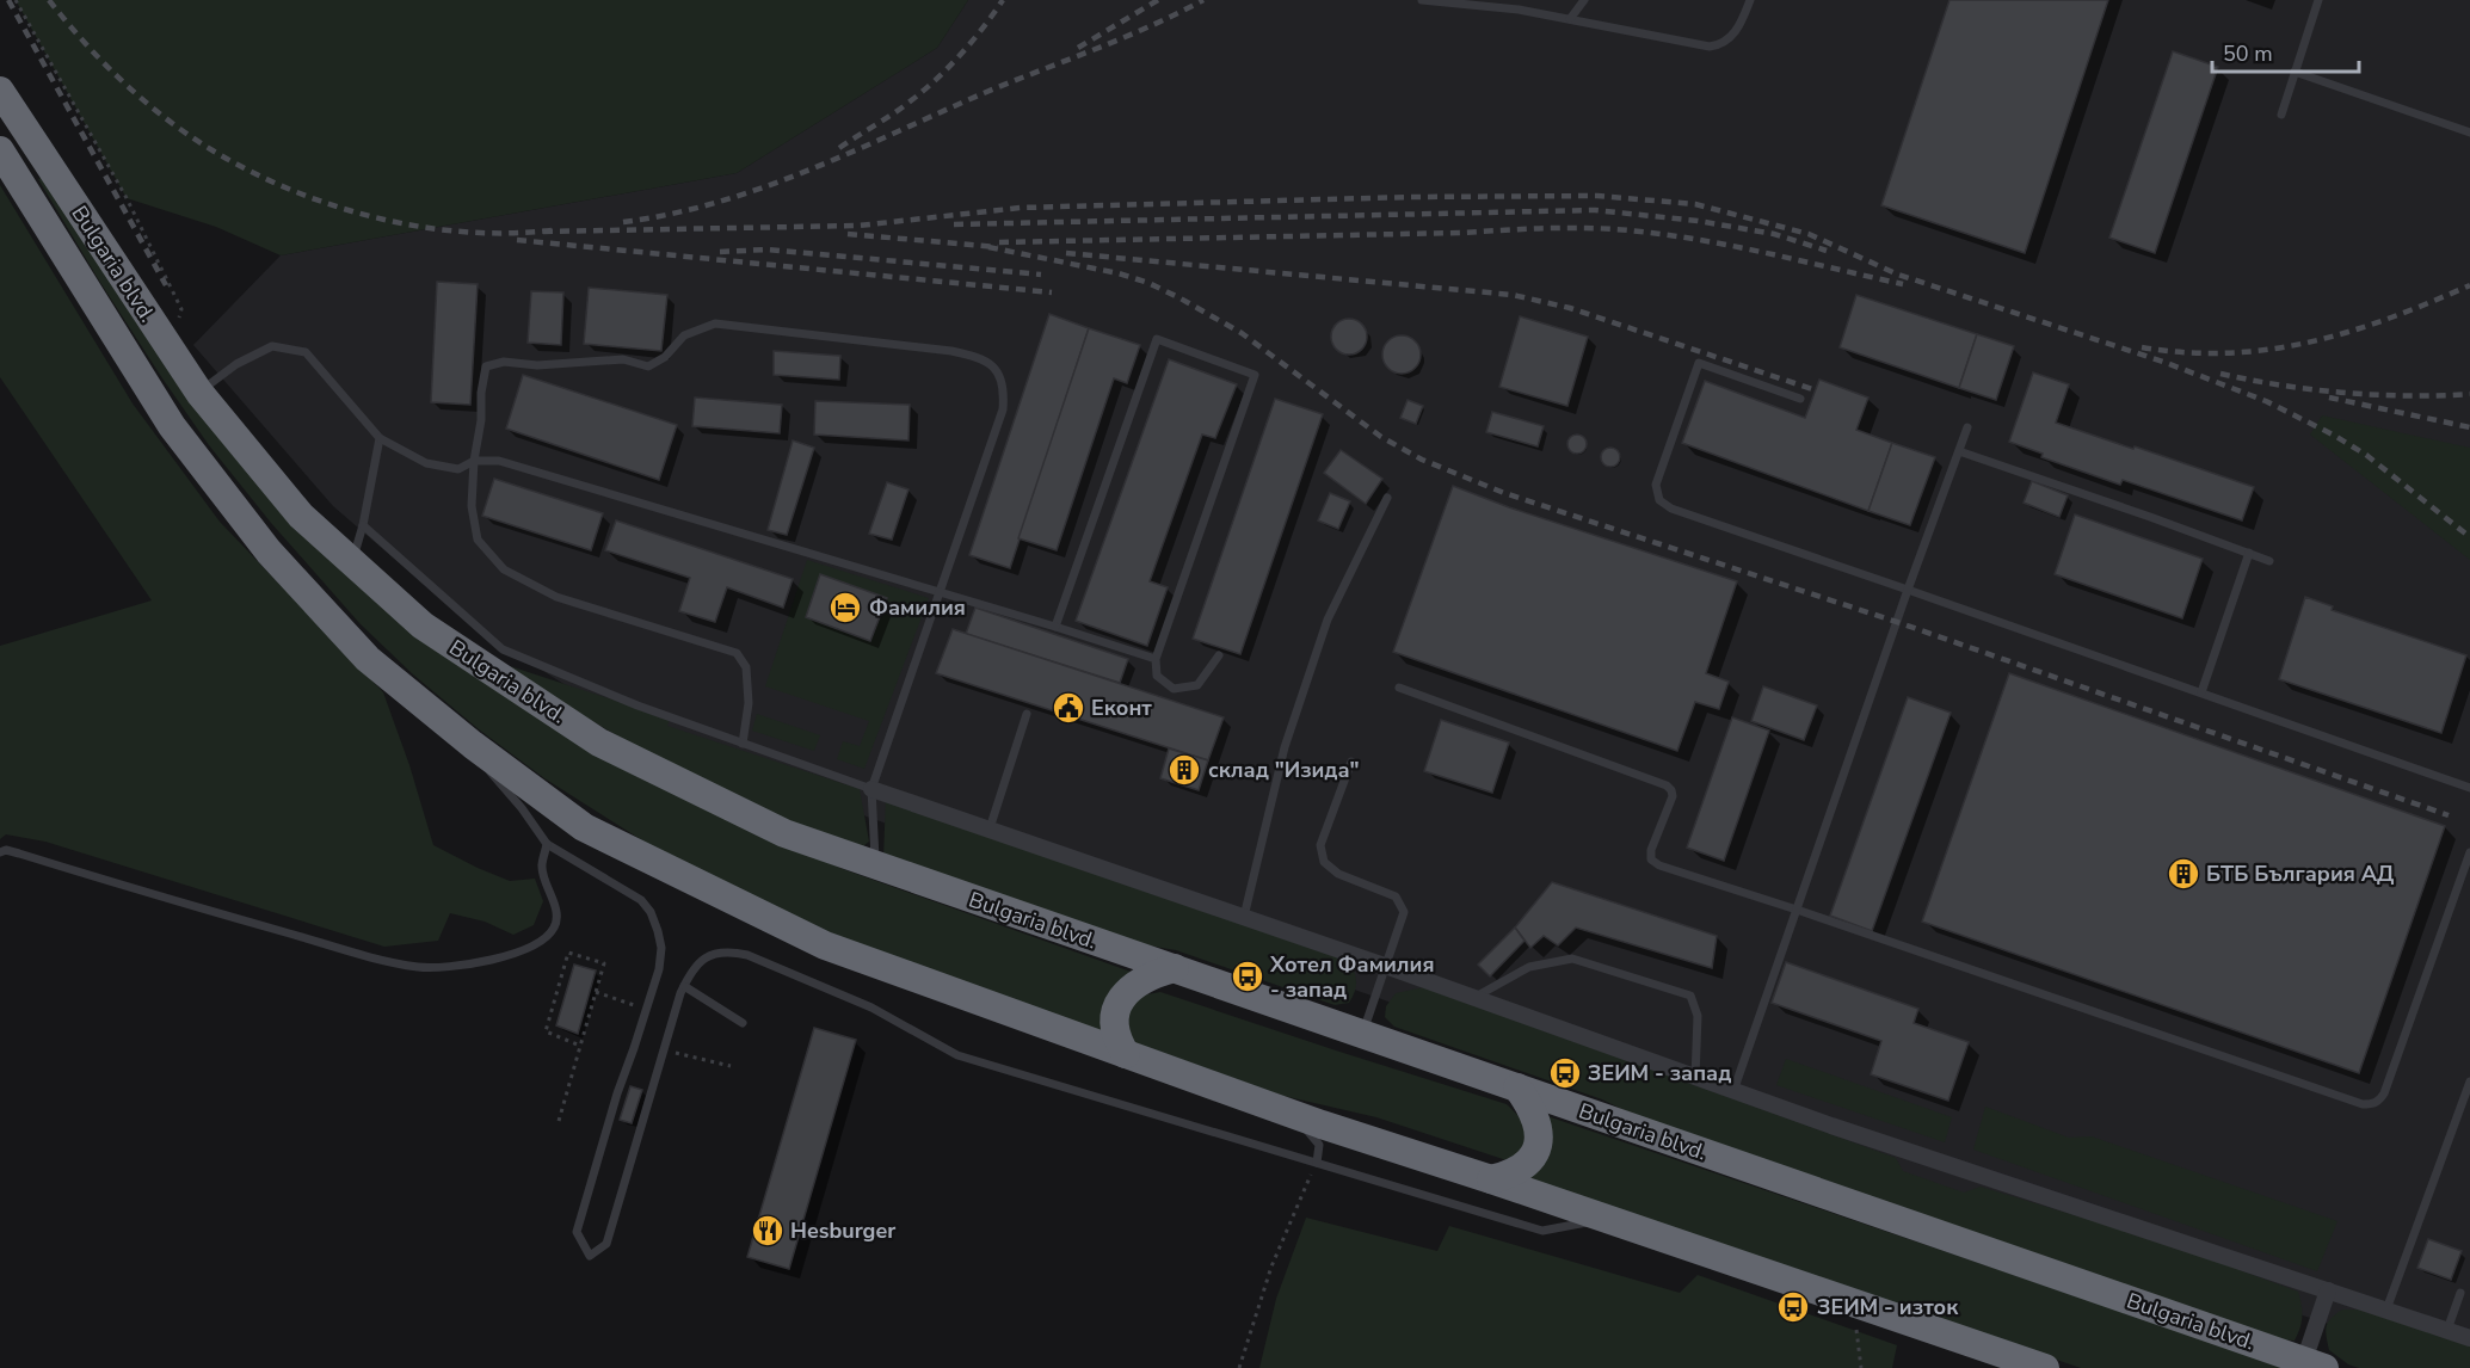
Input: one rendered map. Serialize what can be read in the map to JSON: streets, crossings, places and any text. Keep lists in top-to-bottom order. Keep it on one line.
{"streets":{"highway":["Bulgaria blvd."]},"places":{"hotel":["Фамилия"],"public building":["Еконт"],"building":["склад \"Изида\"","БТБ България АД"],"bus stop":["Хотел Фамилия - запад","ЗЕИМ - запад","ЗЕИМ - изток"],"restaurant":["Hesburger"]},"scale_bar":"50 m"}
